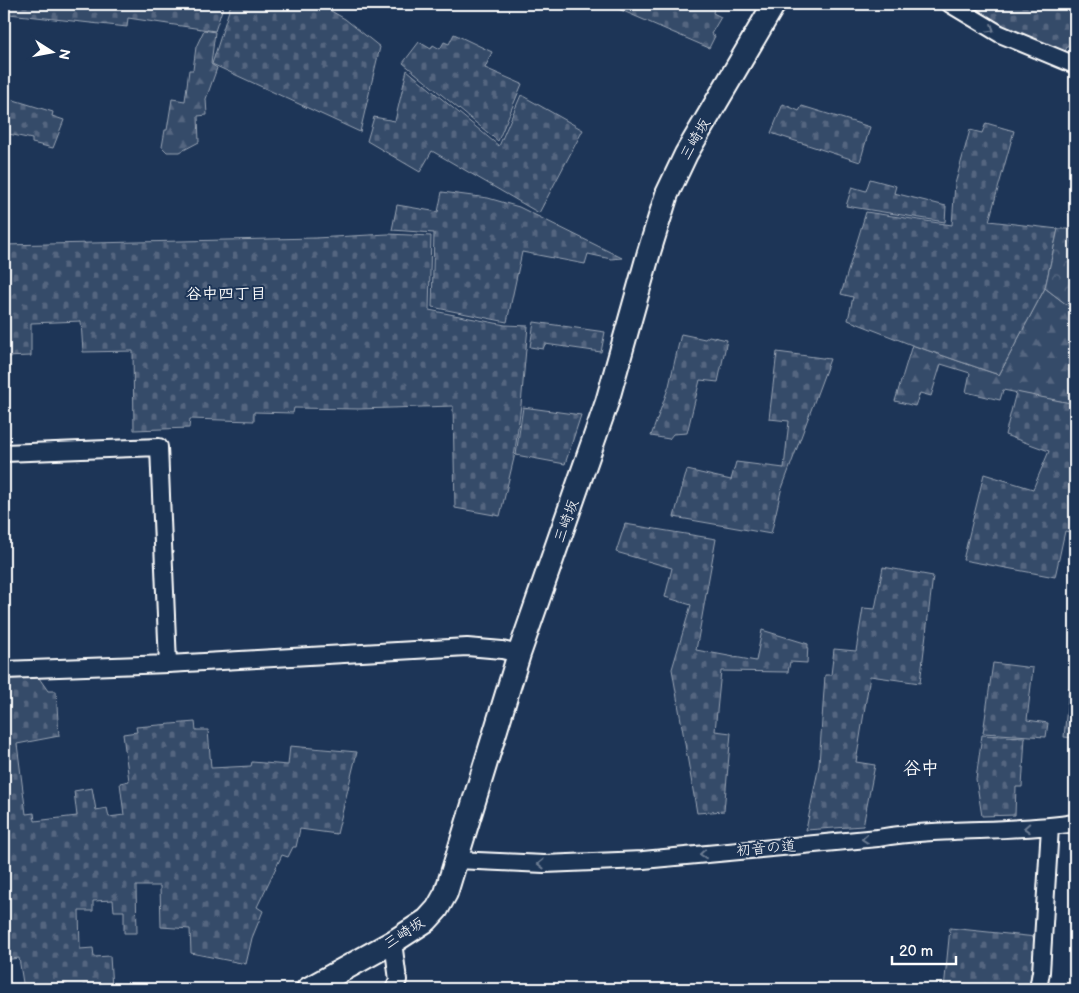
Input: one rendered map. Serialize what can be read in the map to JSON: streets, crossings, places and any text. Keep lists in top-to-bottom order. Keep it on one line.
{"streets":{"main road":["三崎坂"],"street":["初音の道"]},"crossings":[["三崎坂","初音の道"]],"one_way":["初音の道"],"districts":["谷中四丁目","谷中"],"scale_bar":"20 m","north":"right"}
